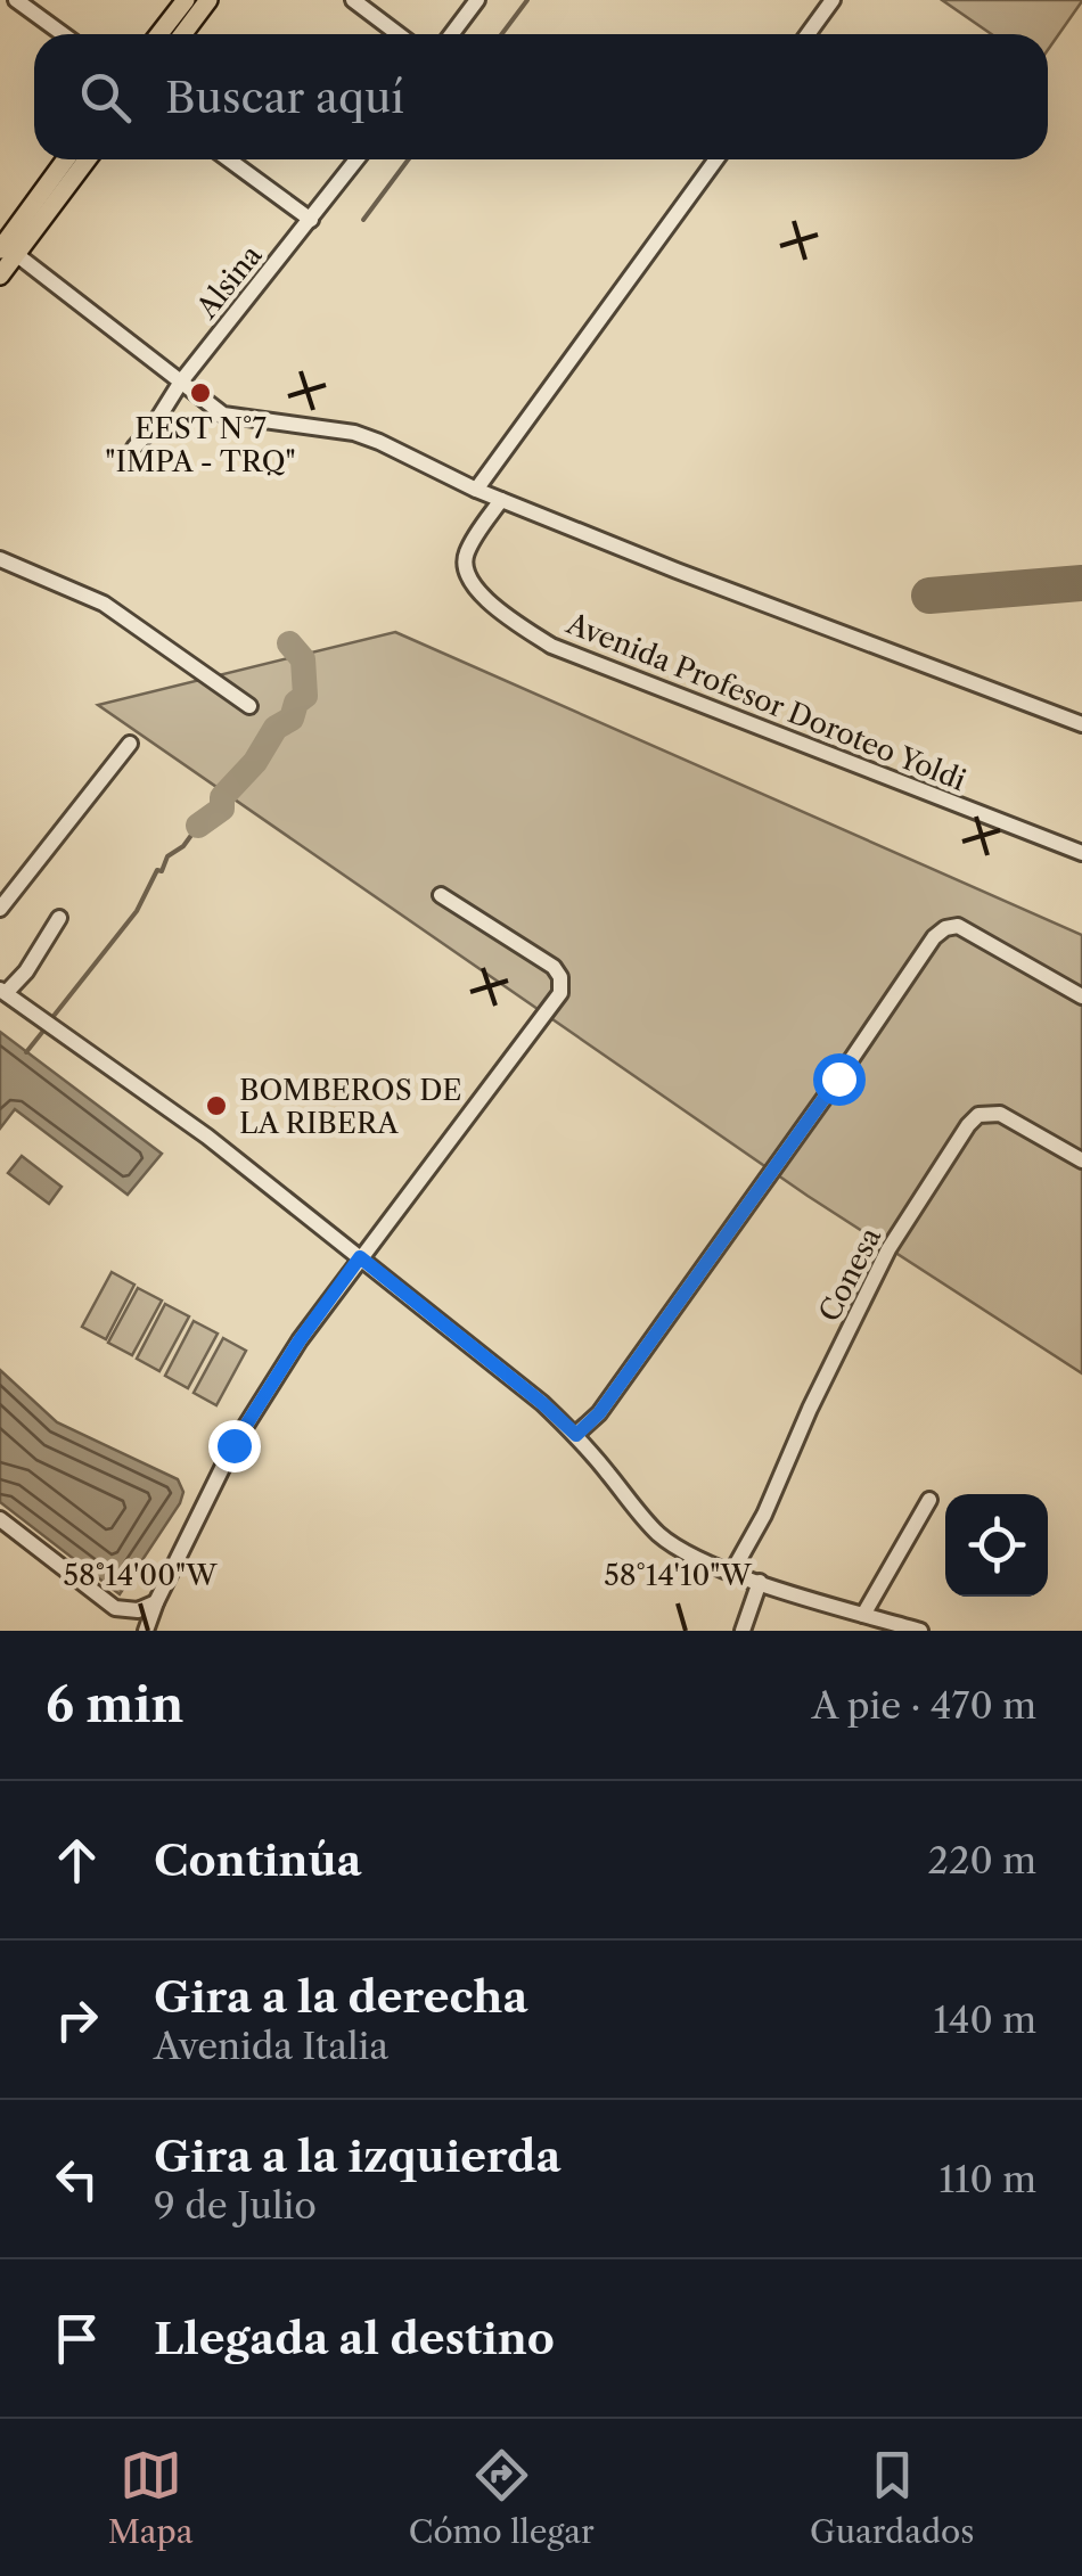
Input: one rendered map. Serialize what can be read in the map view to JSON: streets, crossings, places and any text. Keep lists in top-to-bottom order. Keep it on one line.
{"streets":{"street":["Alsina","Avenida Profesor Doroteo Yoldi","Conesa"]},"places":["EEST N°7 \"IMPA - TRQ\"","BOMBEROS DE LA RIBERA"],"page":{"search":"Buscar aquí","heading":["6 min","A pie · 470 m"],"list":[["Continúa","220 m"],["Gira a la derecha","Avenida Italia","140 m"],["Gira a la izquierda","9 de Julio","110 m"],"Llegada al destino"],"nav":["Mapa","Cómo llegar","Guardados"]},"coordinates":["58°14'00\"W","58°14'10\"W"]}
